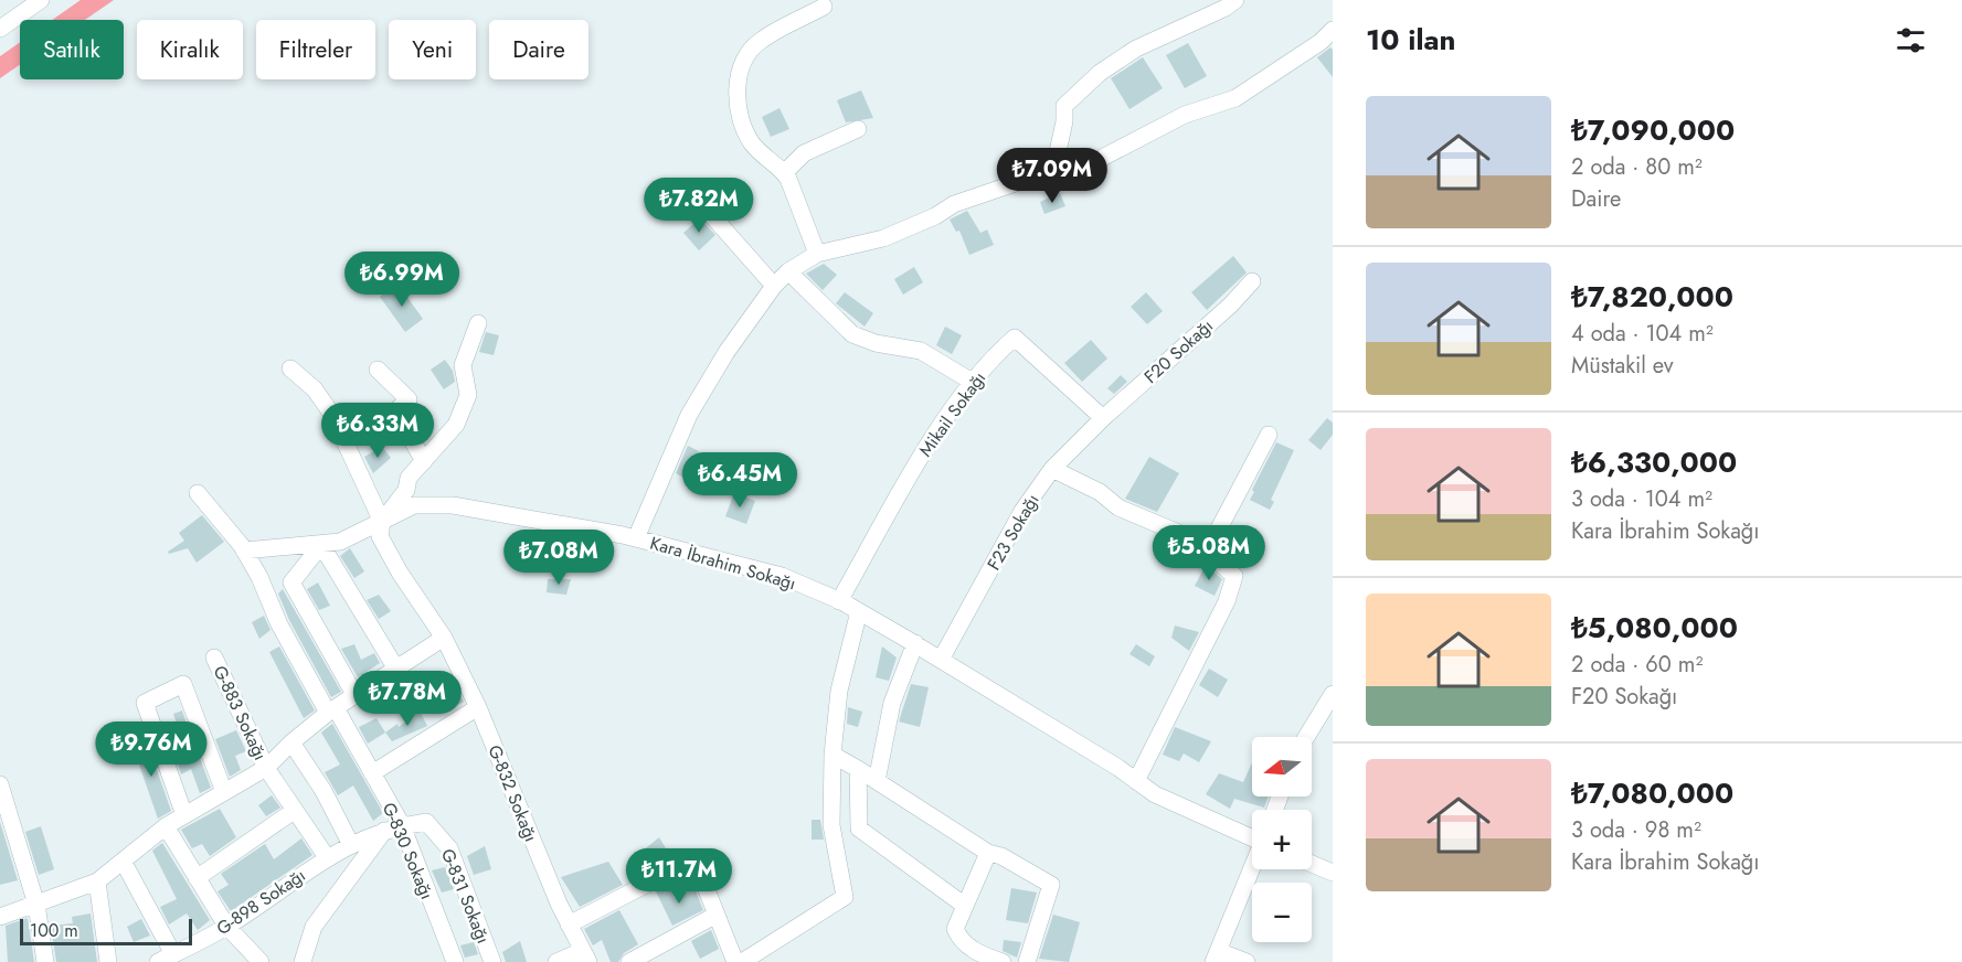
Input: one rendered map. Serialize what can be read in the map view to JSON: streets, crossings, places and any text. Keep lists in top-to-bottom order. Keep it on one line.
{"streets":{"street":["F20 Sokağı","Mikail Sokağı","F23 Sokağı","Kara İbrahim Sokağı","G-883 Sokağı","G-832 Sokağı","G-830 Sokağı","G-831 Sokağı","G-898 Sokağı"]},"crossings":[["F20 Sokağı","Mikail Sokağı"],["F20 Sokağı","F23 Sokağı"],["Mikail Sokağı","F23 Sokağı"],["Mikail Sokağı","Kara İbrahim Sokağı"],["F23 Sokağı","Kara İbrahim Sokağı"],["Kara İbrahim Sokağı","G-832 Sokağı"],["Kara İbrahim Sokağı","G-830 Sokağı"],["G-883 Sokağı","G-898 Sokağı"],["G-830 Sokağı","G-831 Sokağı"],["G-830 Sokağı","G-898 Sokağı"],["G-831 Sokağı","G-898 Sokağı"]],"scale_bar":"100 m","north":"left","page":{"heading":"10 ilan","chip":["Satılık","Kiralık","Filtreler","Yeni","Daire"],"list":[{"name":"₺7,090,000","note":"2 oda · 80 m² · Daire"},{"name":"₺7,820,000","note":"4 oda · 104 m² · Müstakil ev"},{"name":"₺6,330,000","note":"3 oda · 104 m² · Kara İbrahim Sokağı"},{"name":"₺5,080,000","note":"2 oda · 60 m² · F20 Sokağı"},{"name":"₺7,080,000","note":"3 oda · 98 m² · Kara İbrahim Sokağı"}],"price":["₺7.09M","₺7.82M","₺6.99M","₺6.33M","₺6.45M","₺5.08M","₺7.08M","₺7.78M","₺9.76M","₺11.7M"],"map_buttons":["+","−"],"scale":"100 m"}}
